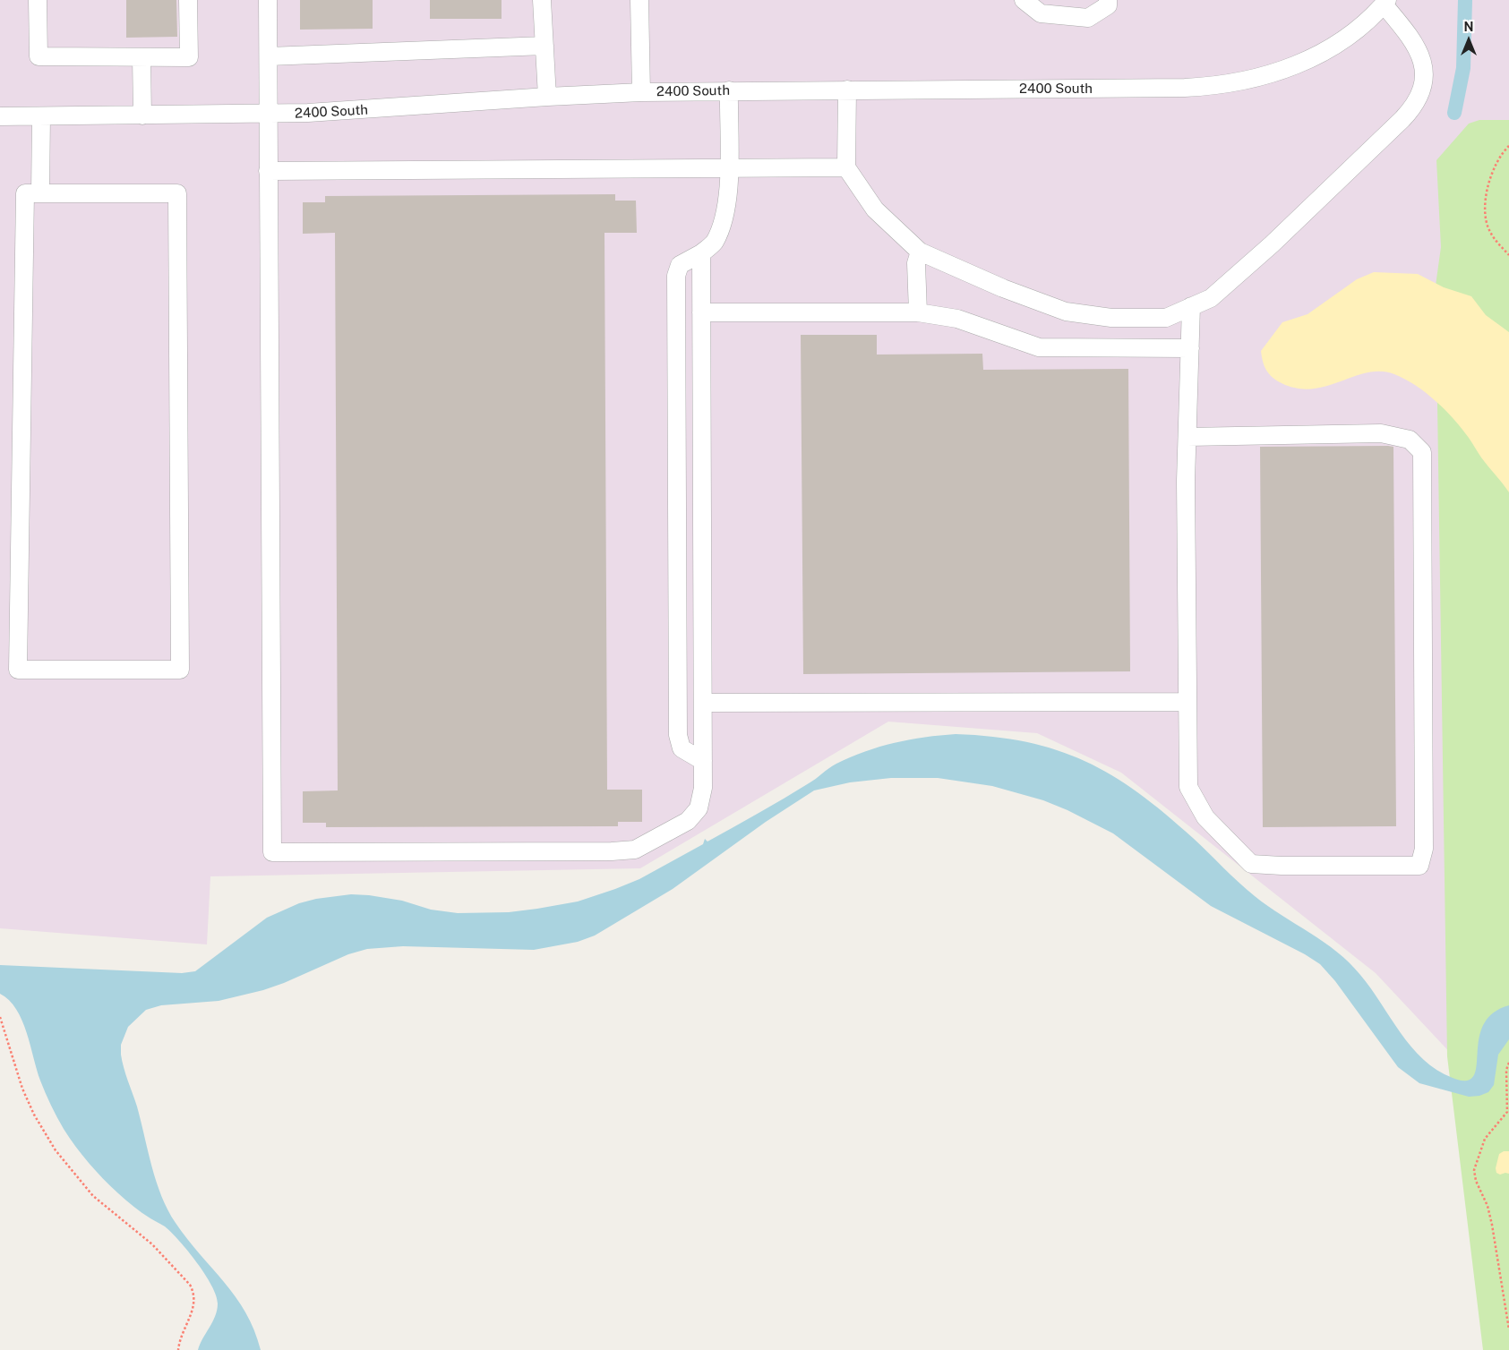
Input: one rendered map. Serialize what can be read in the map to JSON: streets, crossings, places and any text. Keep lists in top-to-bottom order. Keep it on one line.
{"streets":{"street":["2400 South"]},"north":"top"}
